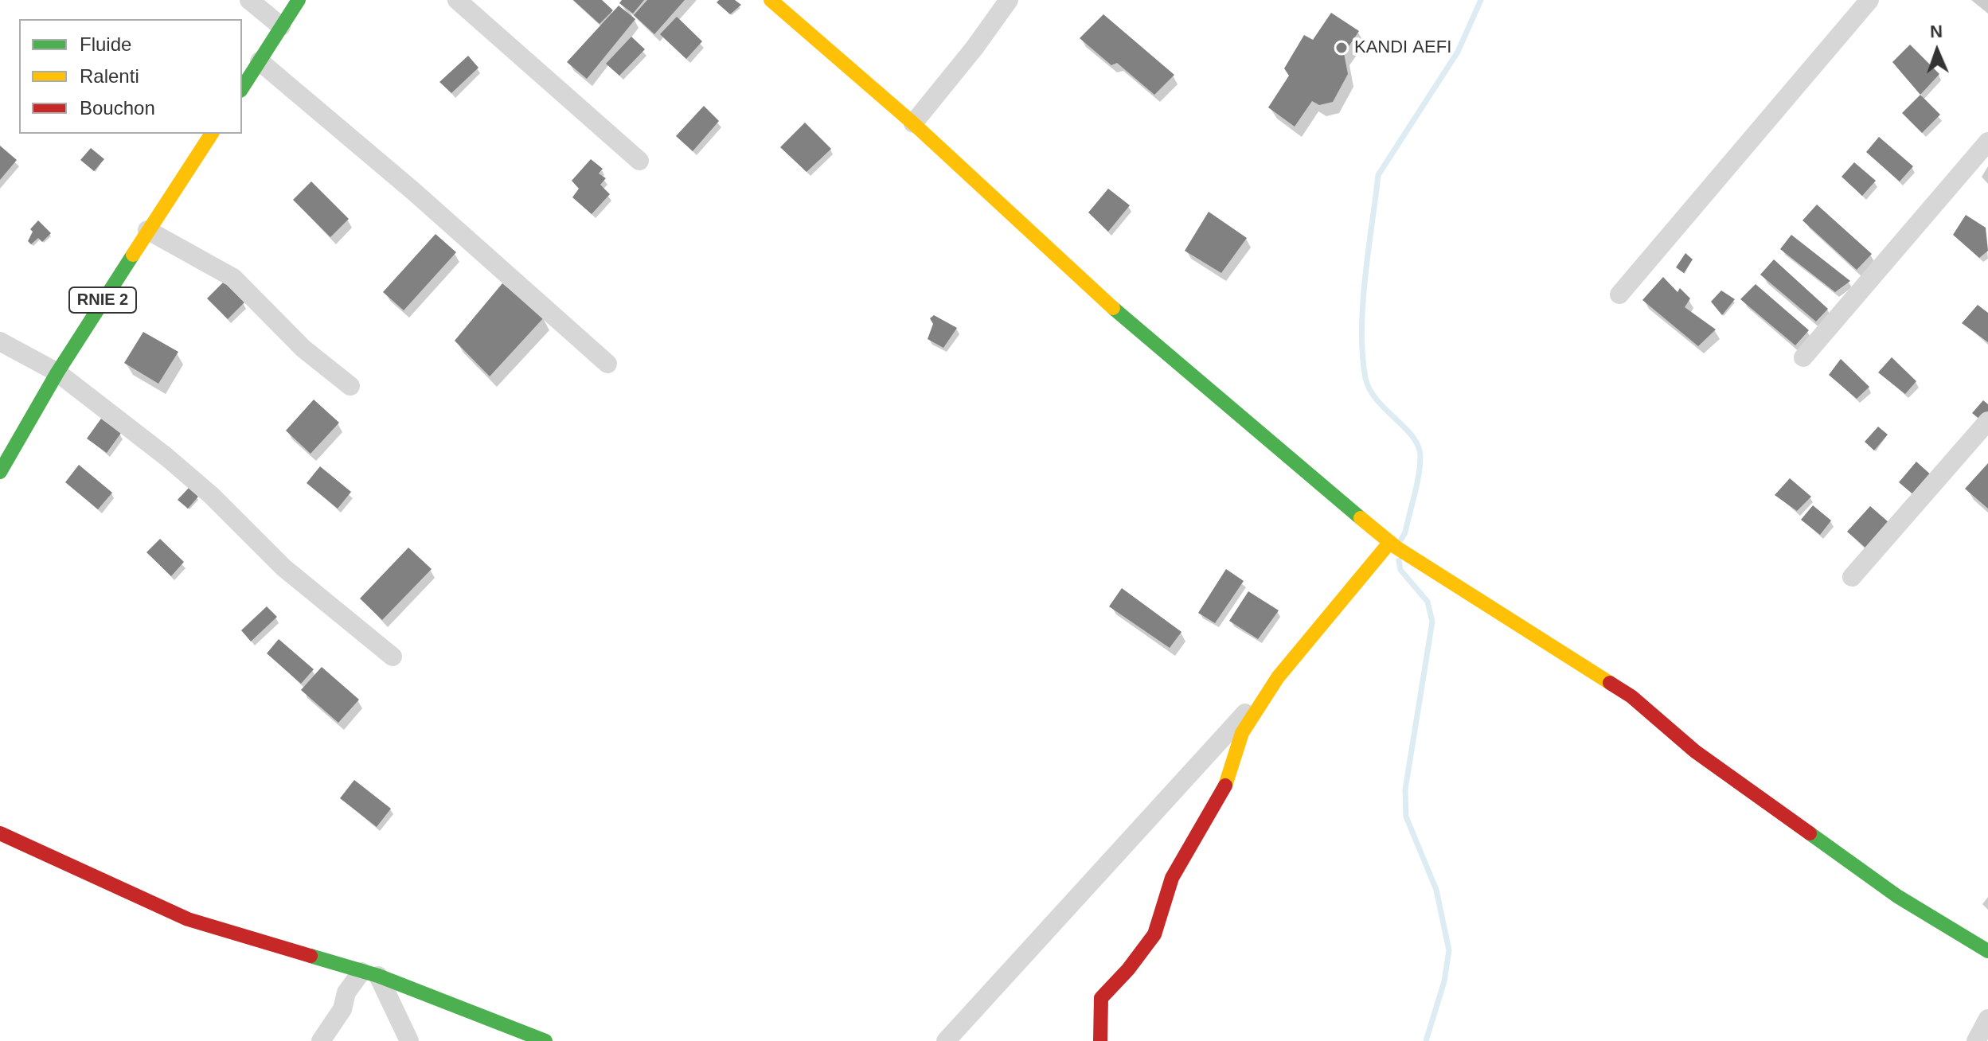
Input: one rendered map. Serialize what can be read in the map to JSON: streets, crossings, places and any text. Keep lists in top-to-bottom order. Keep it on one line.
{"streets":{"street":["RNIE 2"]},"places":["KANDI AEFI"],"legend":["Fluide","Ralenti","Bouchon"],"north":"top"}
